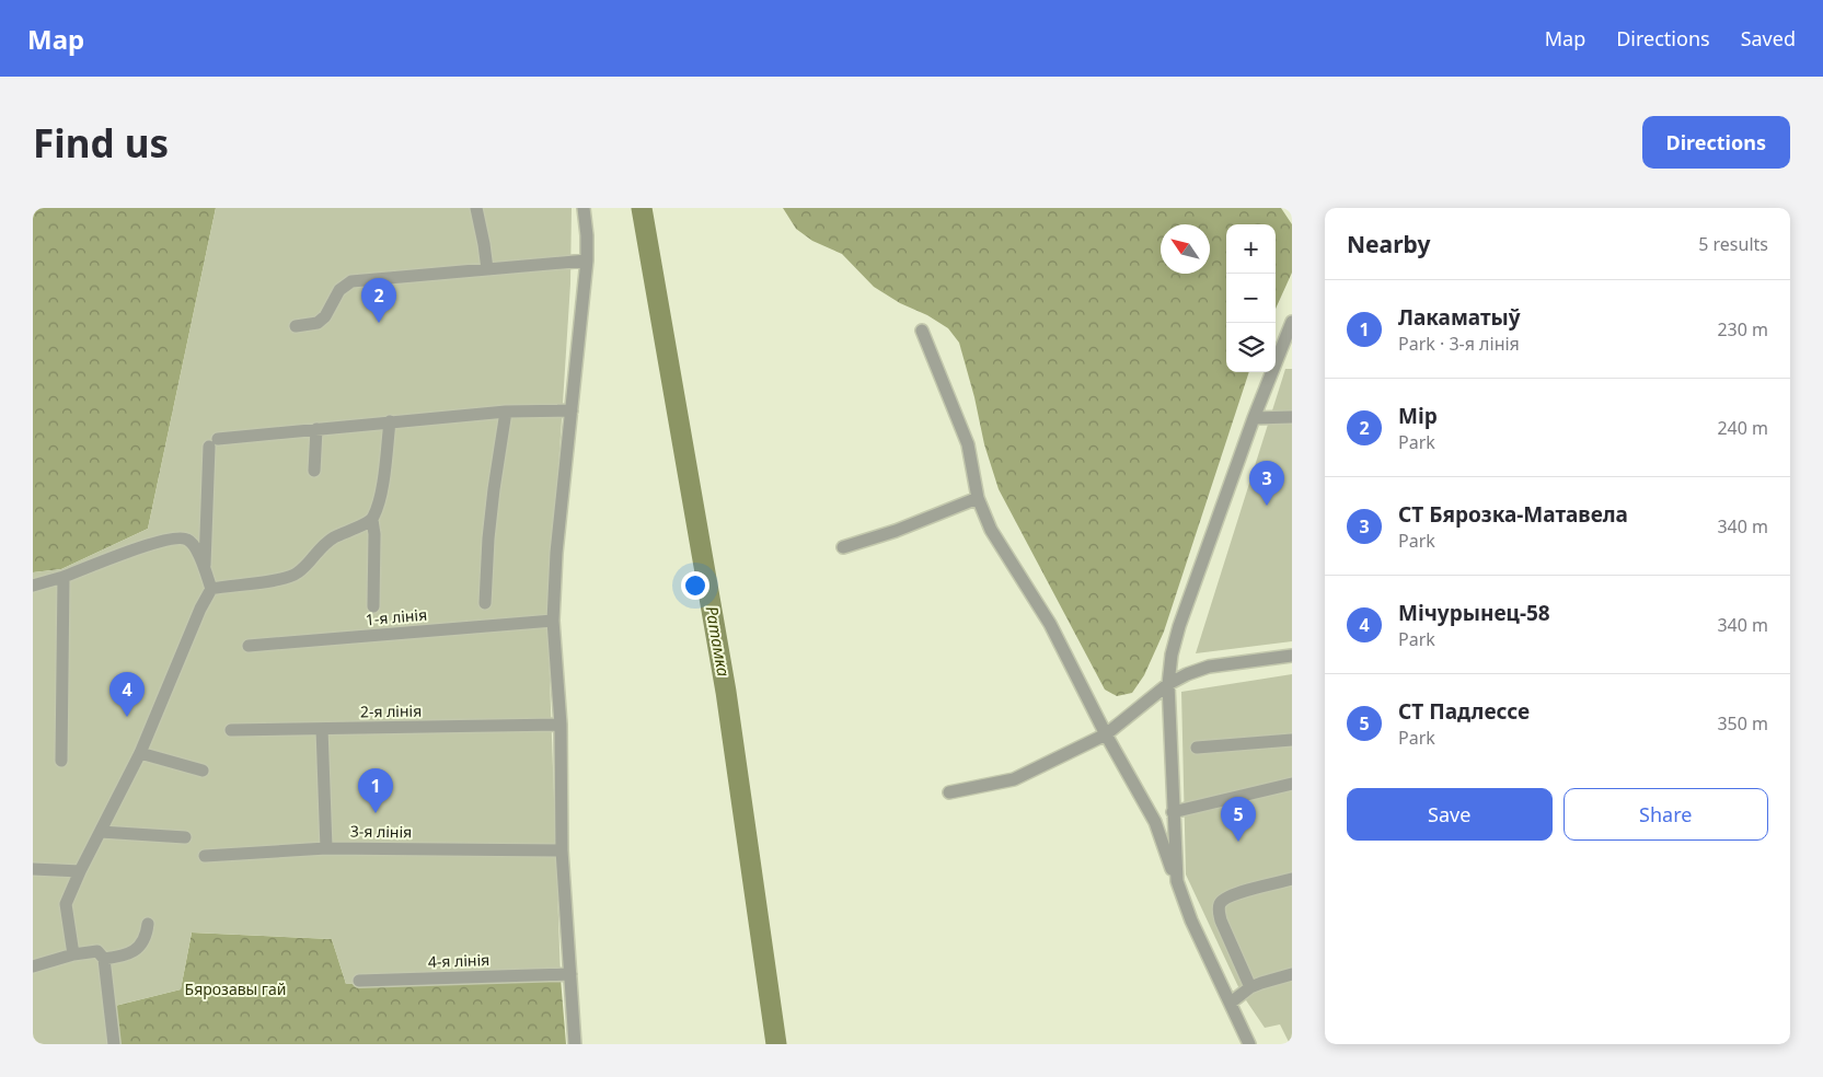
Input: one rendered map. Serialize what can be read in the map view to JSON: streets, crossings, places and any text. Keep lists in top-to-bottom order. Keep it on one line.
{"streets":{"street":["1-я лінія","2-я лінія","3-я лінія","4-я лінія"]},"water":["Ратамка"],"parks":["Бярозавы гай"],"north":"top left","page":{"header":"Map","nav":["Map","Directions","Saved"],"buttons":["Directions",["Save","Share"]],"title":"Find us","heading":["Nearby","5 results"],"map_buttons":["+","−"],"pins":["2","3","4","1","5"],"list":[{"mark":"1","name":"Лакаматыў","note":"Park · 3-я лінія","value":"230 m"},{"mark":"2","name":"Мір","note":"Park","value":"240 m"},{"mark":"3","name":"СТ Бярозка-Матавела","note":"Park","value":"340 m"},{"mark":"4","name":"Мічурынец-58","note":"Park","value":"340 m"},{"mark":"5","name":"СТ Падлессе","note":"Park","value":"350 m"}]}}
